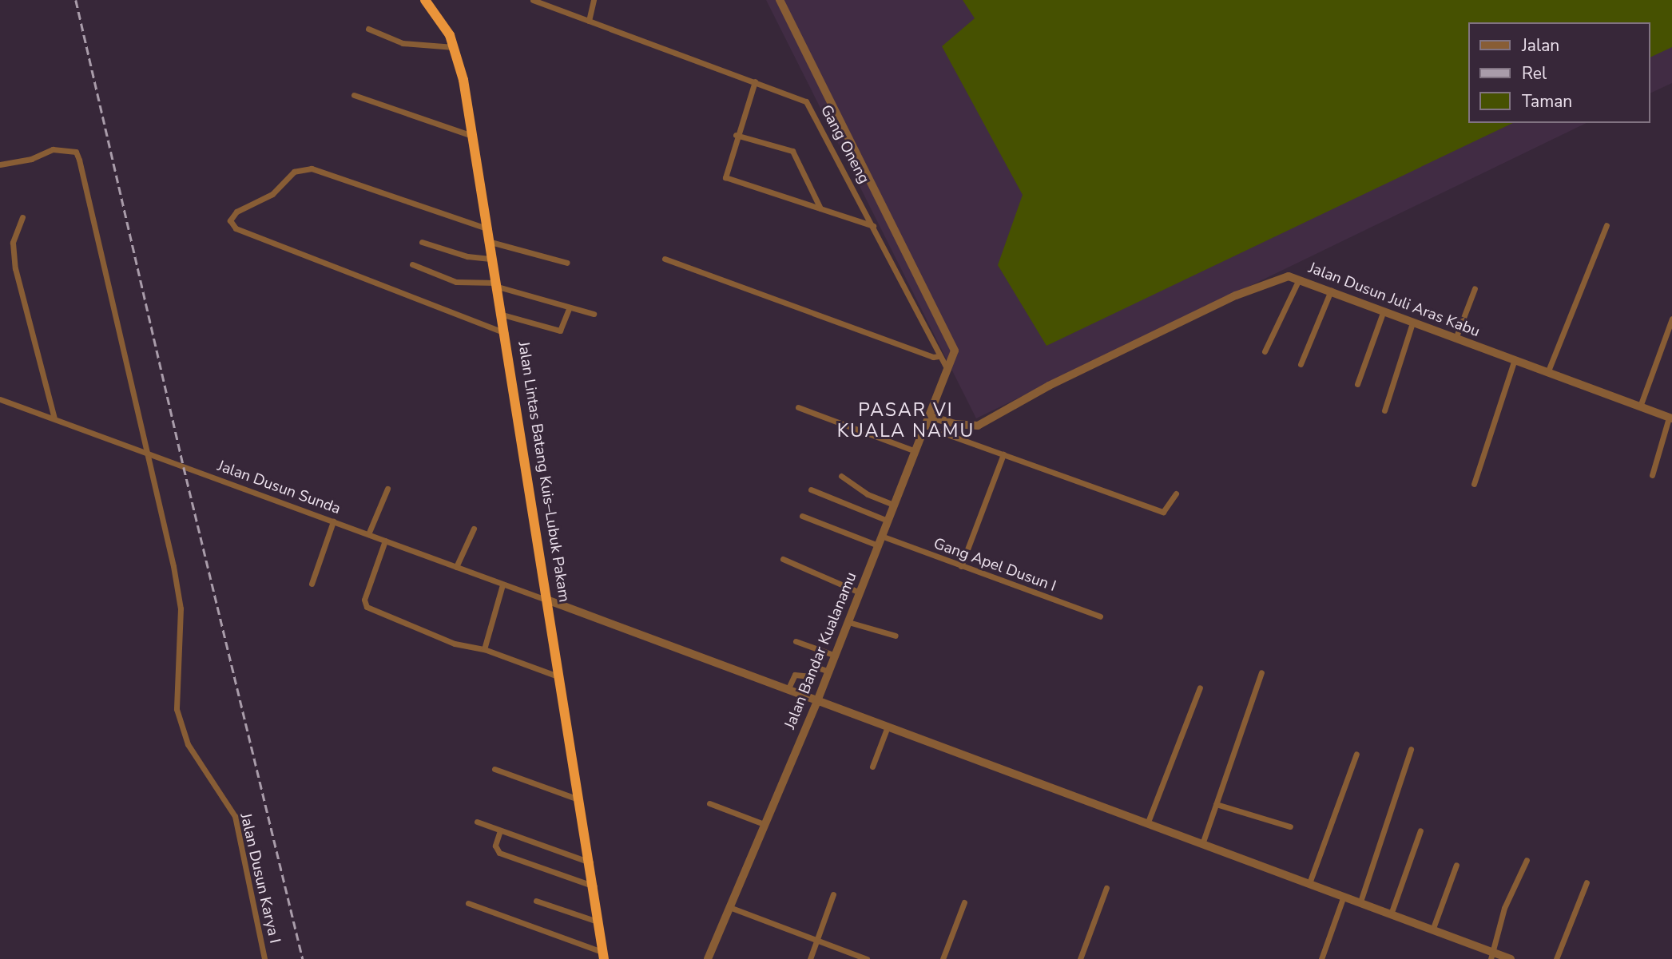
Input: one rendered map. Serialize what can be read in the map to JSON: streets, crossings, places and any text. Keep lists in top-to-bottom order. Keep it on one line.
{"streets":{"highway":["Jalan Lintas Batang Kuis–Lubuk Pakam"],"street":["Gang Oneng","Jalan Dusun Juli Aras Kabu","Jalan Dusun Sunda","Gang Apel Dusun I","Jalan Bandar Kualanamu","Jalan Dusun Karya I"]},"crossings":[["Gang Oneng","Jalan Bandar Kualanamu"],["Jalan Dusun Juli Aras Kabu","Jalan Bandar Kualanamu"],["Jalan Lintas Batang Kuis–Lubuk Pakam","Jalan Dusun Sunda"],["Jalan Dusun Sunda","Jalan Dusun Karya I"],["Gang Apel Dusun I","Jalan Bandar Kualanamu"]],"districts":["PASAR VI KUALA NAMU"],"legend":["Jalan","Rel","Taman"]}
